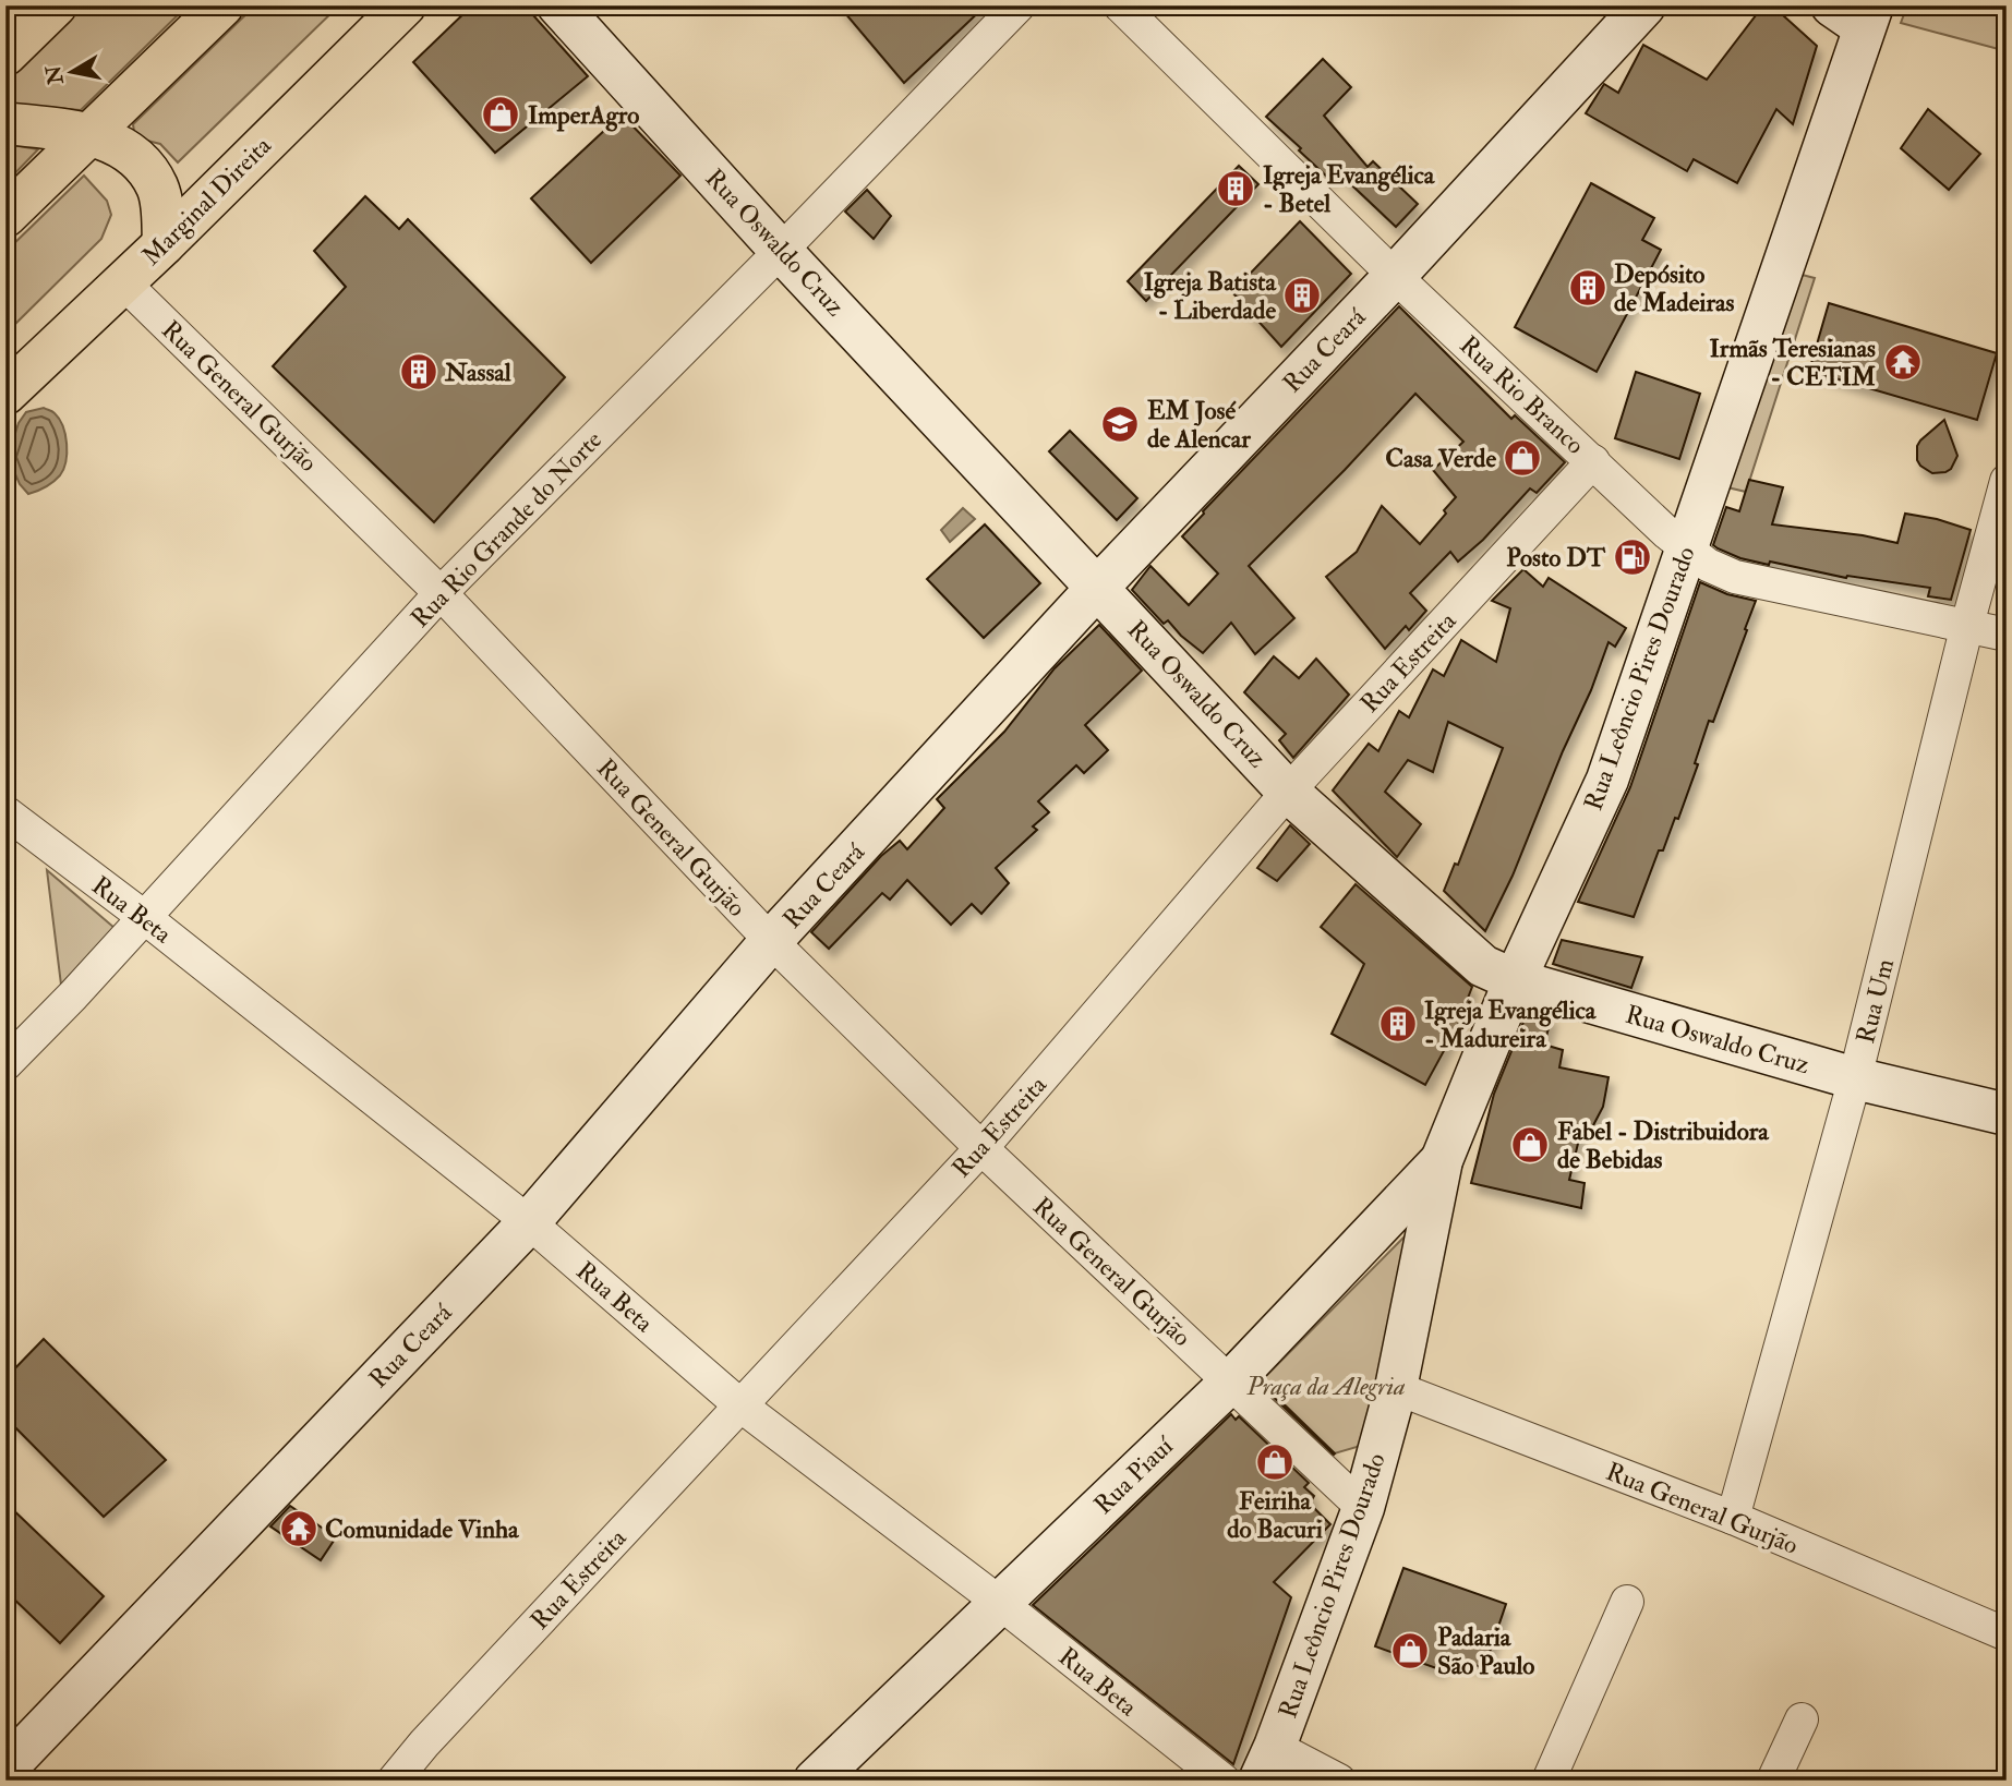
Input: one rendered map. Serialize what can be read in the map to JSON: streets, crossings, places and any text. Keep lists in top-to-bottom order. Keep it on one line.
{"streets":{"main road":["Marginal Direita"],"street":["Rua Oswaldo Cruz","Rua Ceará","Rua Rio Branco","Rua General Gurjão","Rua Rio Grande do Norte","Rua Estreita","Rua Leôncio Pires Dourado","Rua Beta","Rua Um","Rua Piauí"]},"crossings":[["Marginal Direita","Rua General Gurjão"],["Rua Oswaldo Cruz","Rua Ceará"],["Rua Oswaldo Cruz","Rua Rio Grande do Norte"],["Rua Oswaldo Cruz","Rua Estreita"],["Rua Oswaldo Cruz","Rua Leôncio Pires Dourado"],["Rua Oswaldo Cruz","Rua Um"],["Rua Ceará","Rua Rio Branco"],["Rua Ceará","Rua General Gurjão"],["Rua Ceará","Rua Beta"],["Rua Rio Branco","Rua Estreita"],["Rua Rio Branco","Rua Leôncio Pires Dourado"],["Rua Rio Branco","Rua Um"],["Rua General Gurjão","Rua Rio Grande do Norte"],["Rua General Gurjão","Rua Estreita"],["Rua General Gurjão","Rua Leôncio Pires Dourado"],["Rua General Gurjão","Rua Um"],["Rua General Gurjão","Rua Piauí"],["Rua Rio Grande do Norte","Rua Beta"],["Rua Estreita","Rua Beta"],["Rua Leôncio Pires Dourado","Rua Piauí"],["Rua Beta","Rua Piauí"]],"parks":["Praça da Alegria"],"places":{"shop":["ImperAgro","Casa Verde","Fabel - Distribuidora de Bebidas","Feiriha do Bacuri","Padaria São Paulo"],"building":["Igreja Evangélica - Betel","Depósito de Madeiras","Igreja Batista - Liberdade","Nassal","Igreja Evangélica - Madureira"],"temple":["Irmãs Teresianas - CETIM","Comunidade Vinha"],"school or university":["EM José de Alencar"],"fuel station":["Posto DT"]},"north":"left"}
